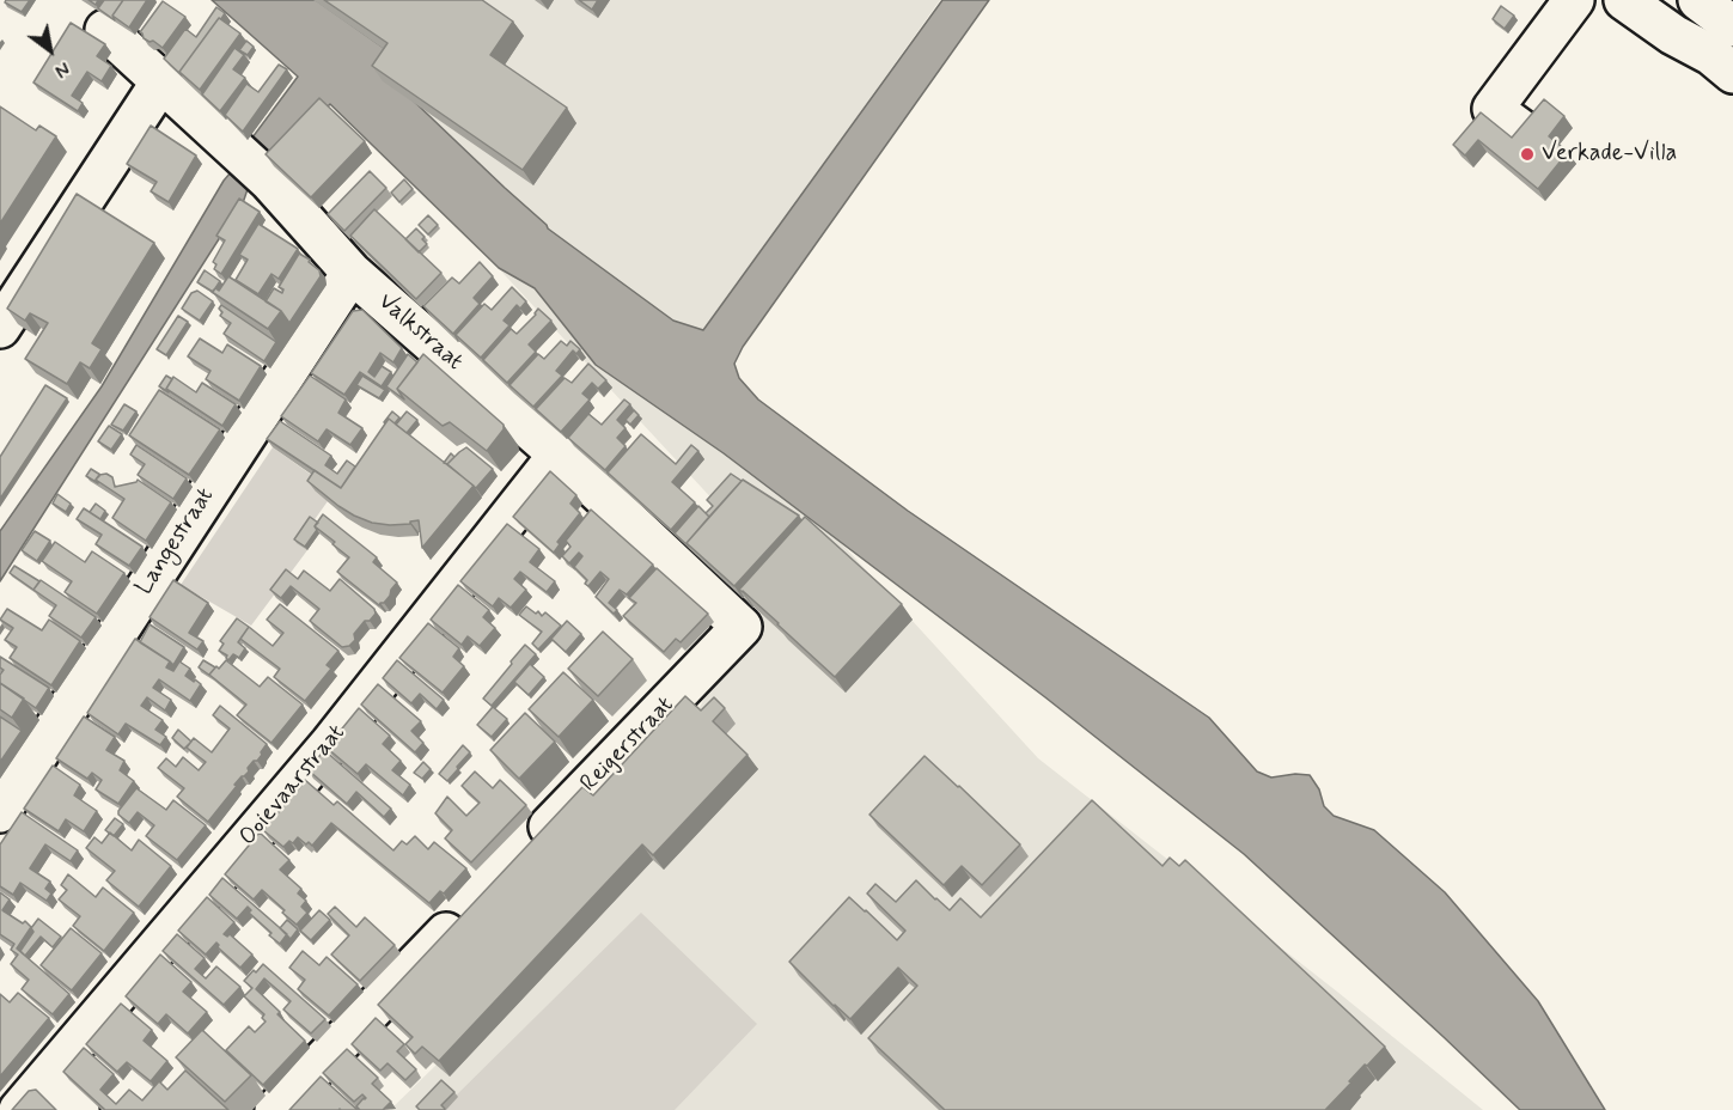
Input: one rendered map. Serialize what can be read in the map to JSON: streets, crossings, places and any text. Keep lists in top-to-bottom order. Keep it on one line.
{"streets":{"street":["Valkstraat","Langestraat","Reigerstraat","Ooievaarstraat"]},"crossings":[["Valkstraat","Langestraat"],["Valkstraat","Reigerstraat"],["Valkstraat","Ooievaarstraat"]],"places":["Verkade-Villa"],"north":"bottom right"}
